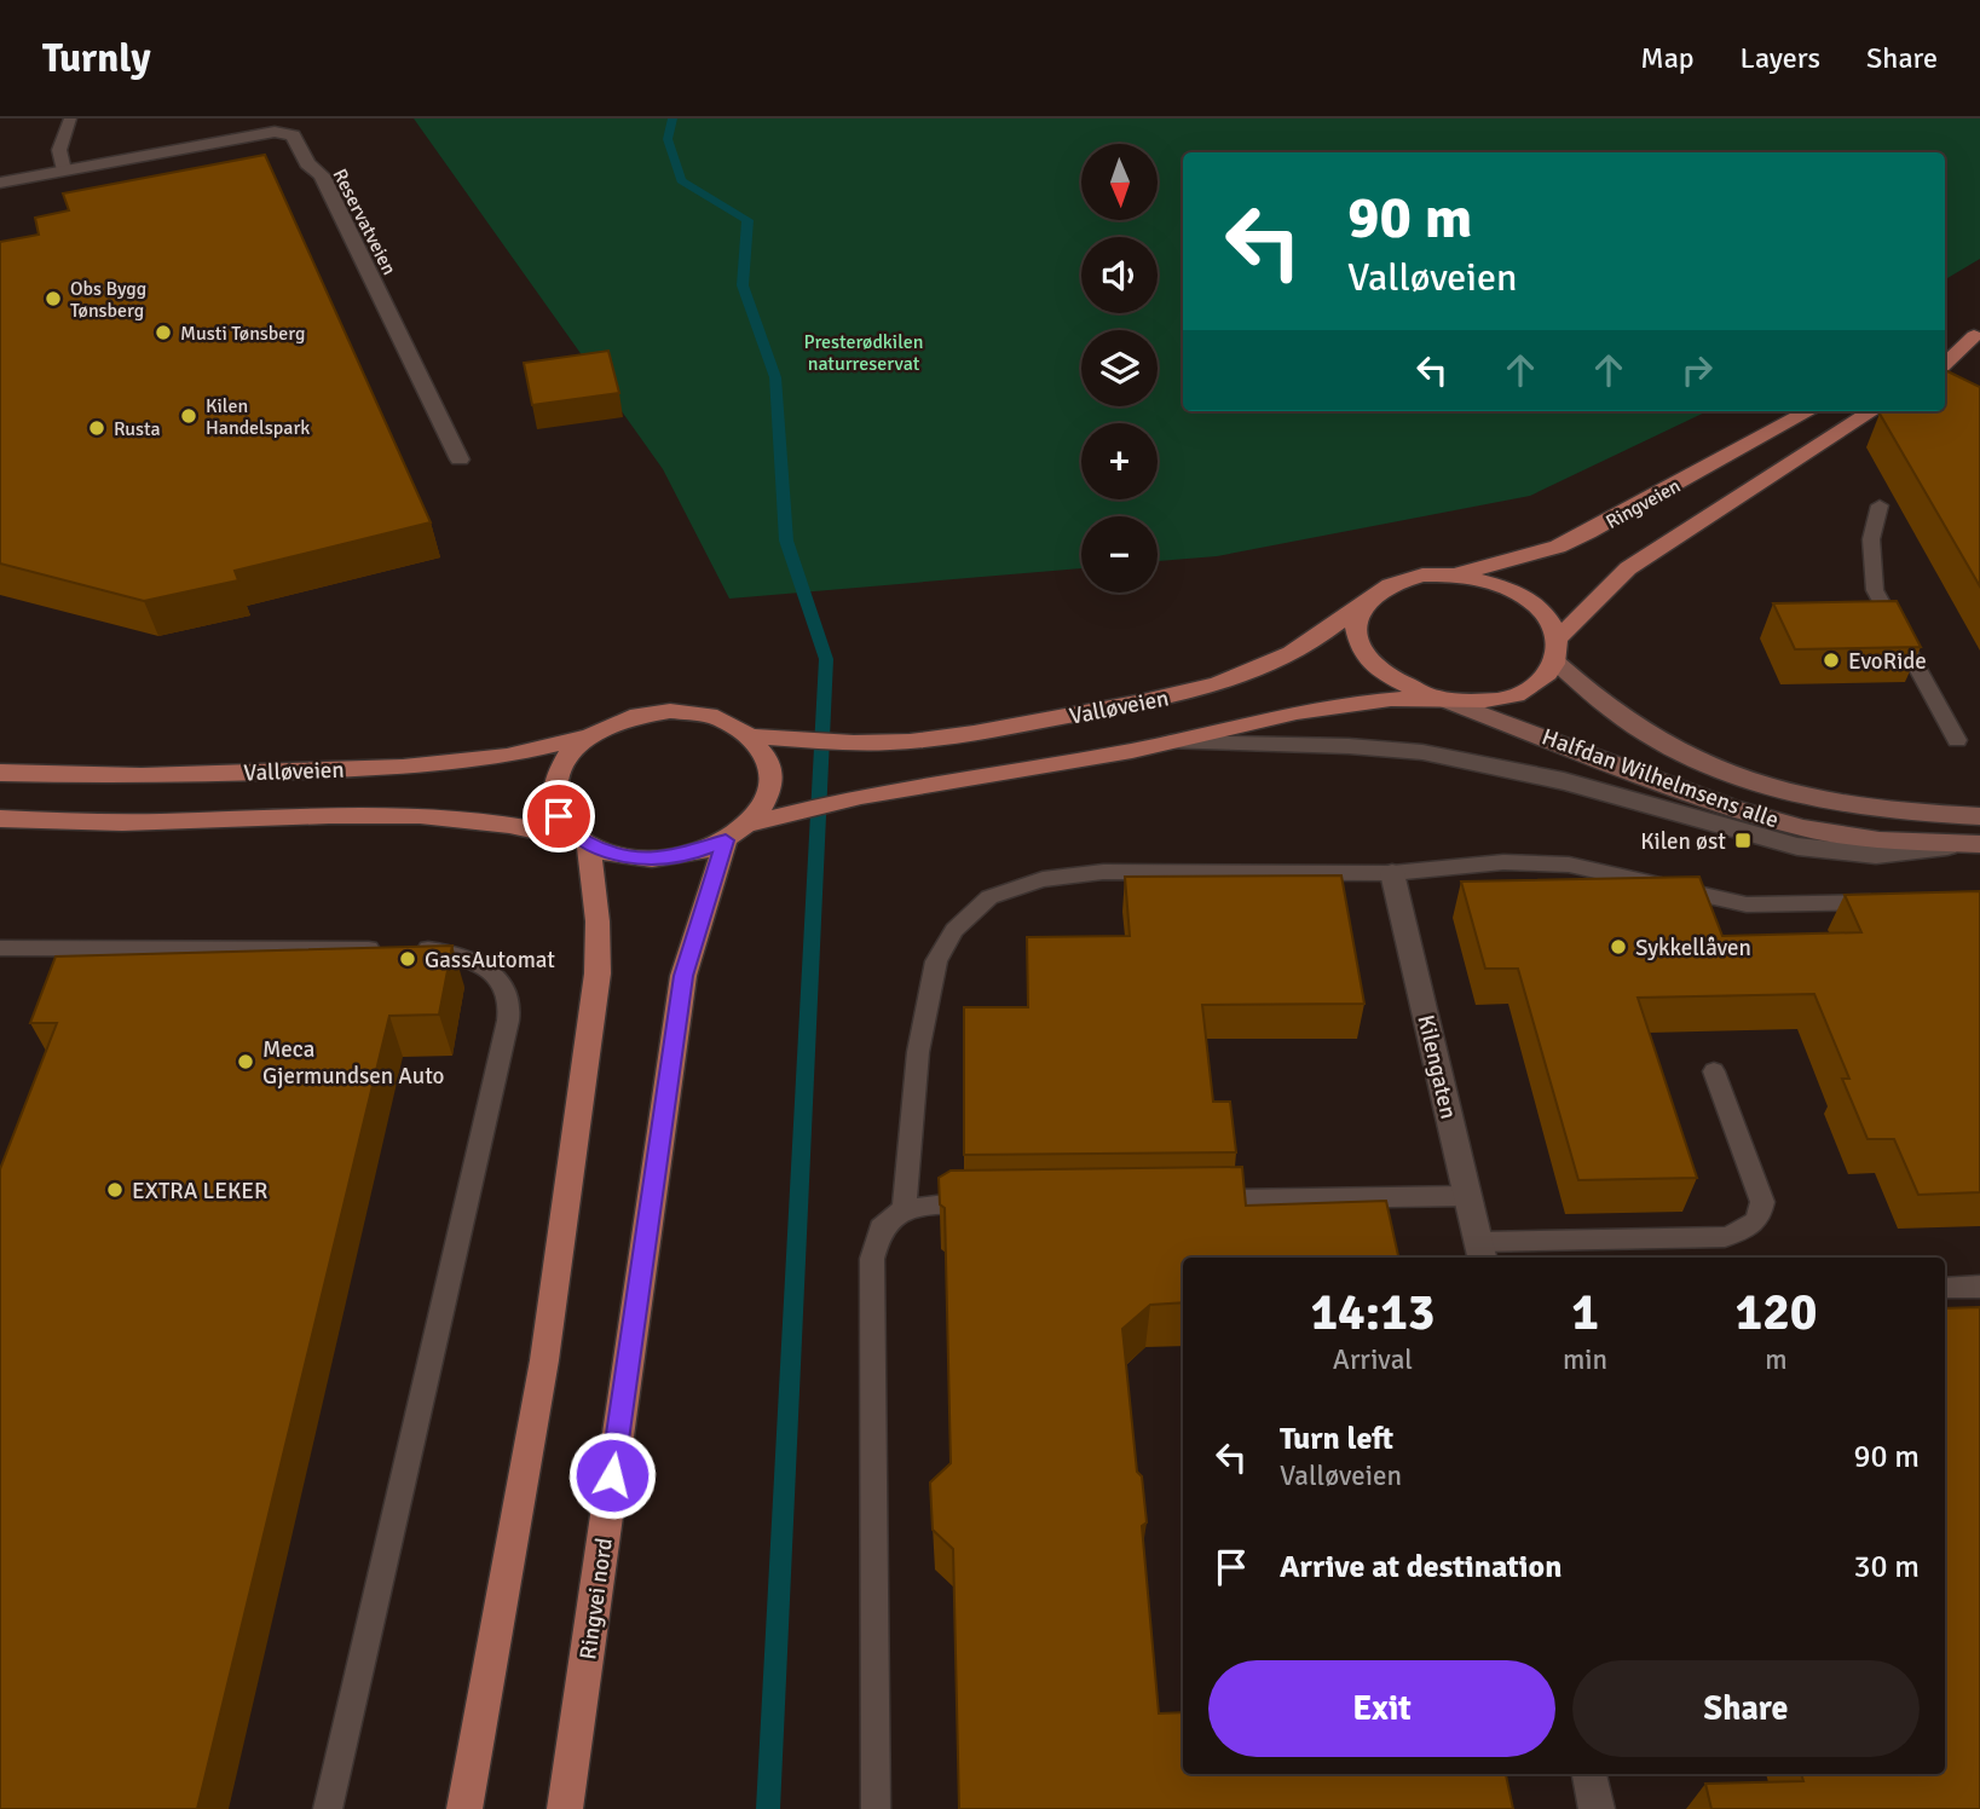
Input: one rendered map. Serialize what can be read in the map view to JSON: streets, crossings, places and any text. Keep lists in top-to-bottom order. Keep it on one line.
{"streets":{"main road":["Ringveien","Valløveien","Halfdan Wilhelmsens alle","Ringvei nord"],"street":["Reservatveien","Kilengaten"]},"crossings":[["Ringveien","Valløveien"],["Ringveien","Halfdan Wilhelmsens alle"],["Valløveien","Halfdan Wilhelmsens alle"],["Valløveien","Ringvei nord"]],"parks":["Presterødkilen naturreservat"],"places":{"other":["Obs Bygg Tønsberg","Musti Tønsberg","Kilen Handelspark","Rusta","EvoRide","Sykkellåven","GassAutomat","Meca Gjermundsen Auto","EXTRA LEKER"],"transit":["Kilen øst"]},"north":"bottom","page":{"header":"Turnly","nav":["Map","Layers","Share"],"map_buttons":["+","−"],"turn":["90 m","Valløveien"],"eta":["14:13","Arrival","1","min","120","m"],"list":[{"name":"Turn left","note":"Valløveien","value":"90 m"},{"name":"Arrive at destination","value":"30 m"}],"buttons":["Exit","Share"]}}
